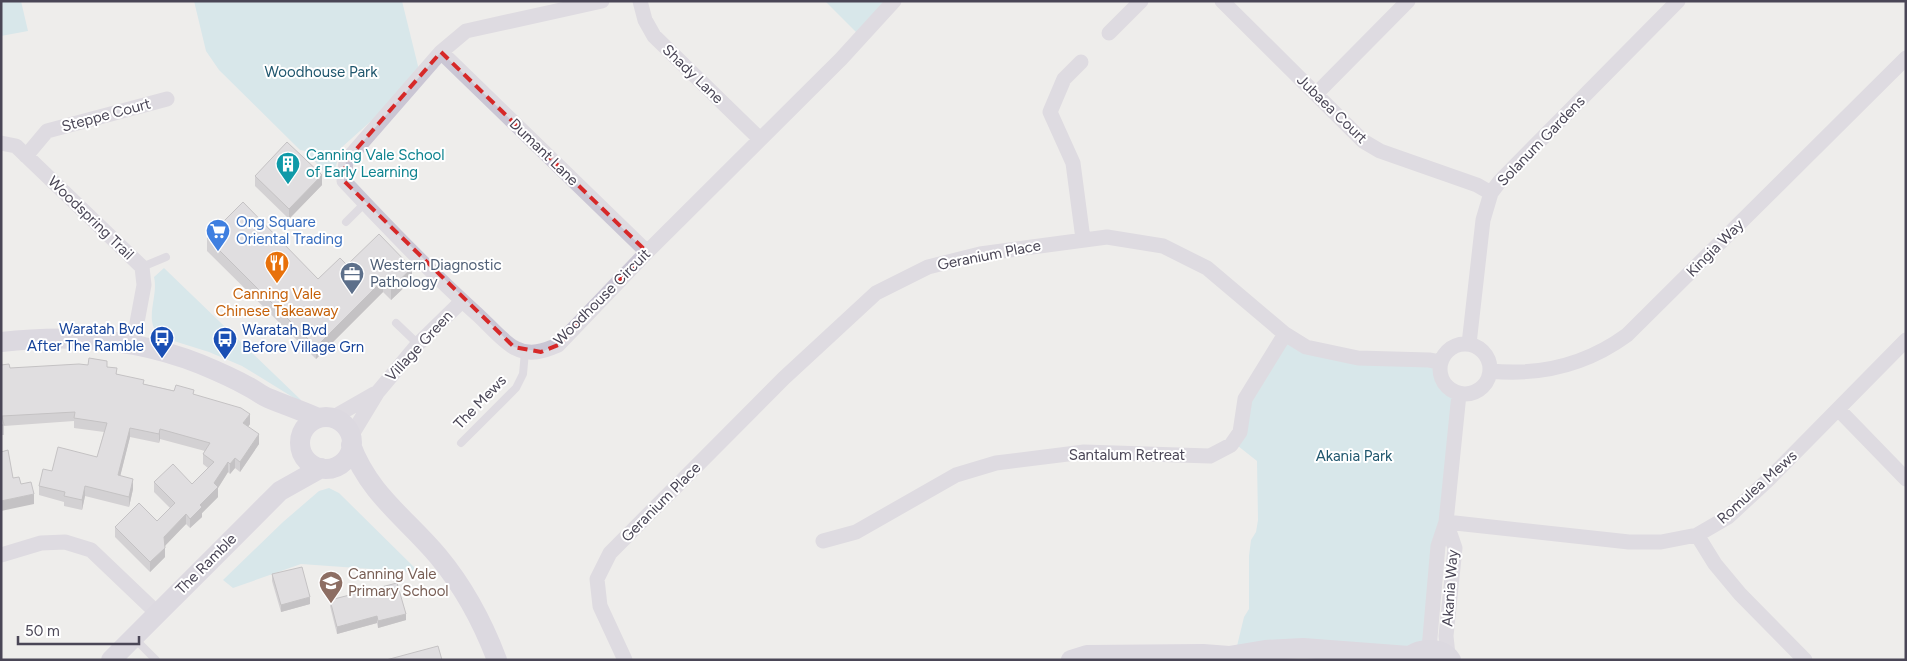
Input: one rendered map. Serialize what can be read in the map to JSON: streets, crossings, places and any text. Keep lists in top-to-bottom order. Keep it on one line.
{"streets":{"street":["Shady Lane","Jubaea Court","Steppe Court","Solanum Gardens","Dumant Lane","Woodspring Trail","Kingia Way","Geranium Place","Woodhouse Circuit","Village Green","Santalum Retreat","Romulea Mews","The Ramble","Akania Way"],"lane":["The Mews"]},"crossings":[["Shady Lane","Woodhouse Circuit"],["Jubaea Court","Solanum Gardens"],["Steppe Court","Woodspring Trail"],["Solanum Gardens","Kingia Way"],["Solanum Gardens","Geranium Place"],["Solanum Gardens","Akania Way"],["Dumant Lane","Woodhouse Circuit"],["Kingia Way","Geranium Place"],["Kingia Way","Akania Way"],["Geranium Place","Santalum Retreat"],["Geranium Place","Akania Way"],["Woodhouse Circuit","The Mews"],["Village Green","The Ramble"],["Romulea Mews","Akania Way"]],"parks":["Woodhouse Park","Akania Park"],"places":{"building":["Canning Vale School of Early Learning"],"supermarket":["Ong Square Oriental Trading"],"restaurant":["Canning Vale Chinese Takeaway"],"office":["Western Diagnostic Pathology"],"bus stop":["Waratah Bvd After The Ramble","Waratah Bvd Before Village Grn"],"school or university":["Canning Vale Primary School"]},"scale_bar":"50 m"}
